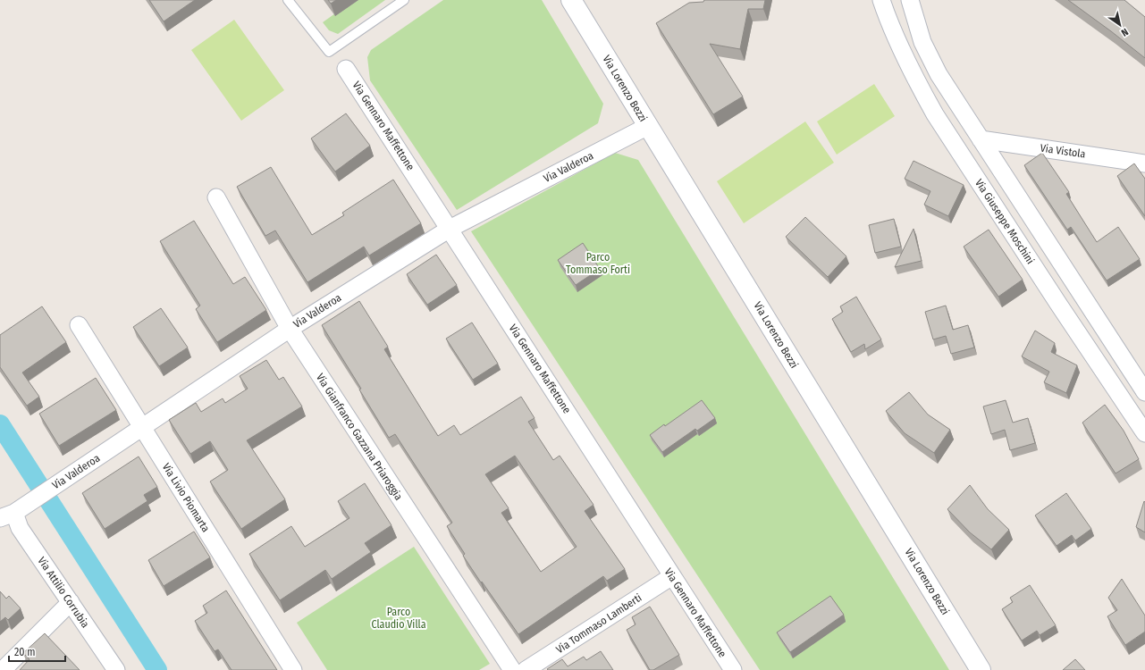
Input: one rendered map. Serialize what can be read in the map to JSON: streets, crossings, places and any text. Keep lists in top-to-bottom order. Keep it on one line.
{"streets":{"street":["Via Lorenzo Bezzi","Via Gennaro Maffettone","Via Vistola","Via Valderoa","Via Giuseppe Moschini","Via Gianfranco Gazzana Priaroggia","Via Livio Piomarta","Via Attilio Corrubia","Via Tommaso Lamberti"]},"crossings":[["Via Lorenzo Bezzi","Via Valderoa"],["Via Gennaro Maffettone","Via Valderoa"],["Via Gennaro Maffettone","Via Tommaso Lamberti"],["Via Valderoa","Via Gianfranco Gazzana Priaroggia"],["Via Valderoa","Via Livio Piomarta"],["Via Valderoa","Via Attilio Corrubia"]],"parks":["Parco Tommaso Forti","Parco Claudio Villa"],"scale_bar":"20 m","north":"bottom right"}
